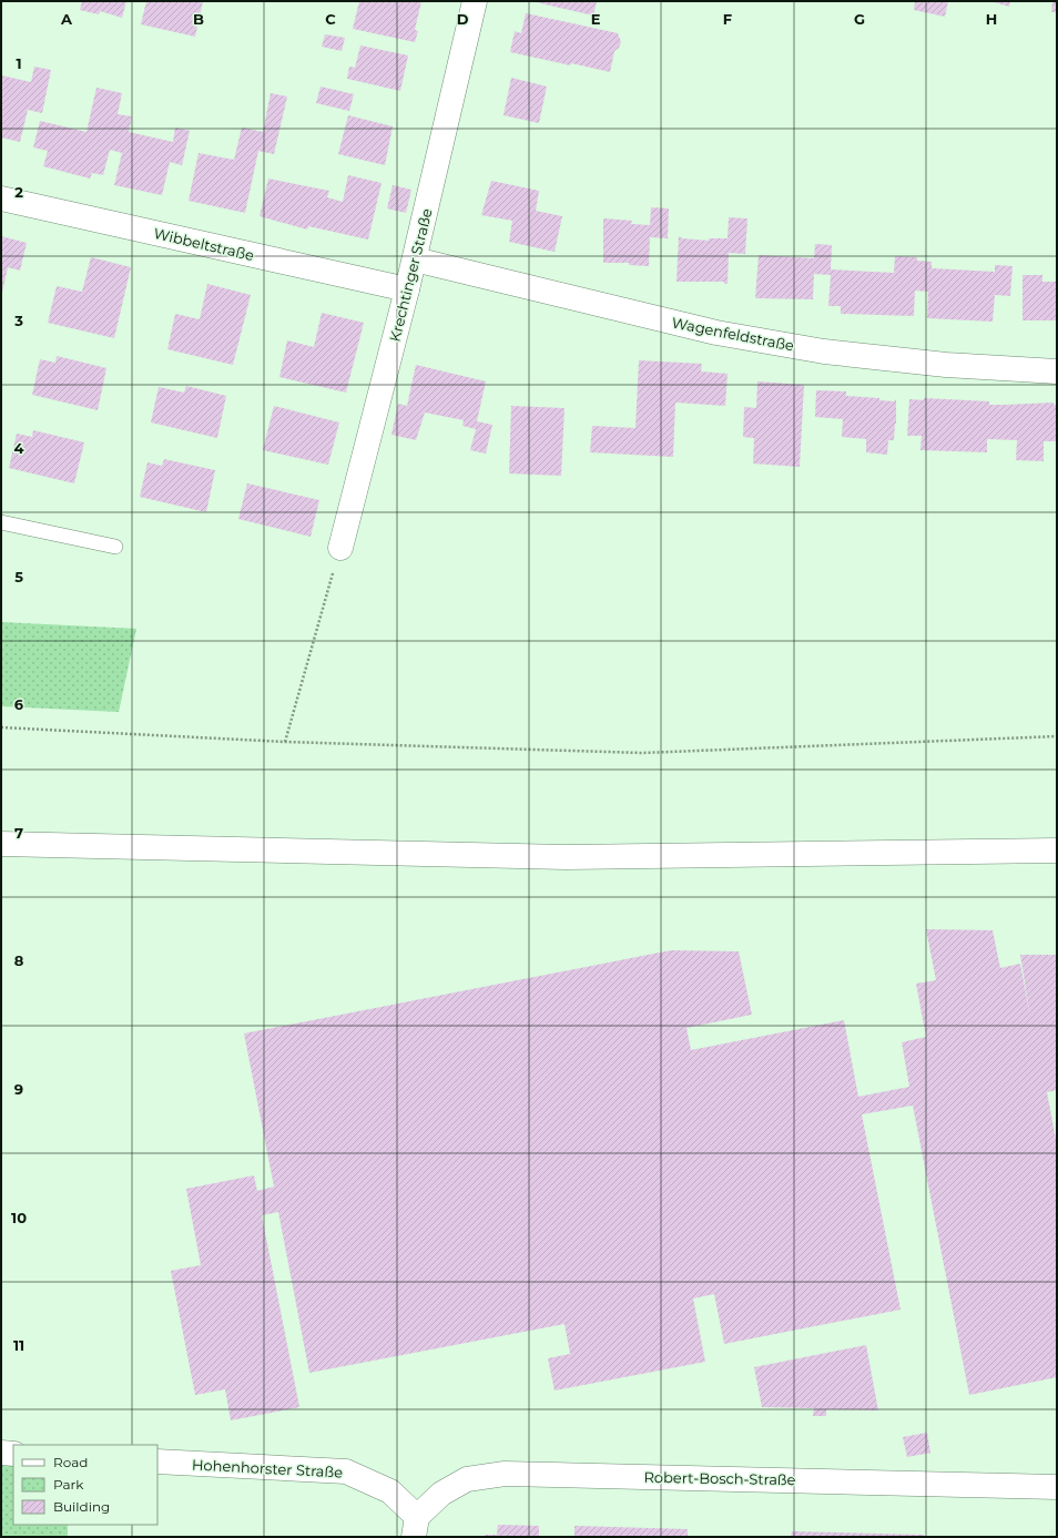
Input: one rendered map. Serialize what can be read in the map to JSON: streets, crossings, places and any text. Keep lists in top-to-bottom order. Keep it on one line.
{"streets":{"street":["Wibbeltstraße","Krechtinger Straße","Wagenfeldstraße","Hohenhorster Straße","Robert-Bosch-Straße"]},"crossings":[["Wibbeltstraße","Krechtinger Straße"],["Krechtinger Straße","Wagenfeldstraße"],["Hohenhorster Straße","Robert-Bosch-Straße"]],"legend":["Road","Park","Building"],"grid":{"columns":["A","B","C","D","E","F","G","H"],"rows":["1","2","3","4","5","6","7","8","9","10","11"]}}
